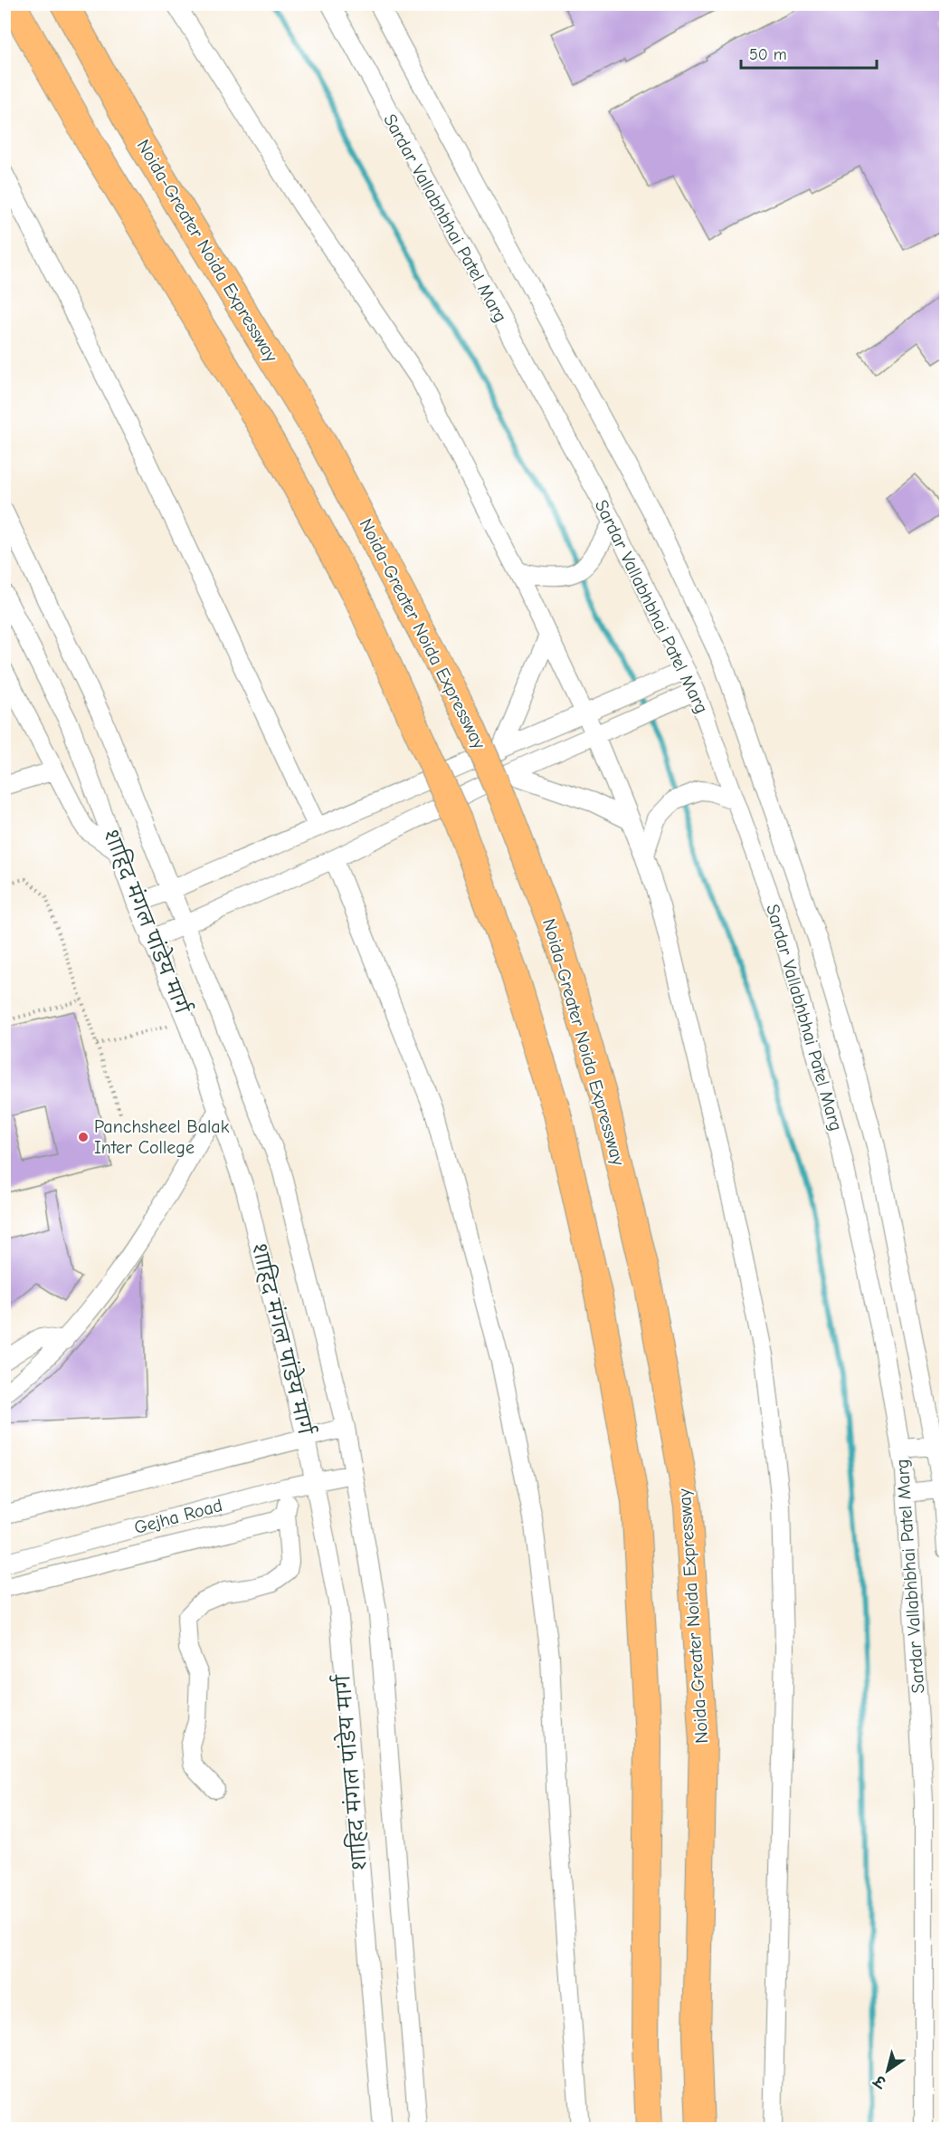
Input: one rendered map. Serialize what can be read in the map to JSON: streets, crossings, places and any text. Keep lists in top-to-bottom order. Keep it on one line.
{"streets":{"highway":["Noida-Greater Noida Expressway"],"street":["Sardar Vallabhbhai Patel Marg","शाहिद मंगल पांडेय मार्ग","Gejha Road"]},"crossings":[["शाहिद मंगल पांडेय मार्ग","Gejha Road"]],"places":["Panchsheel Balak Inter College"],"scale_bar":"50 m","north":"bottom left"}
